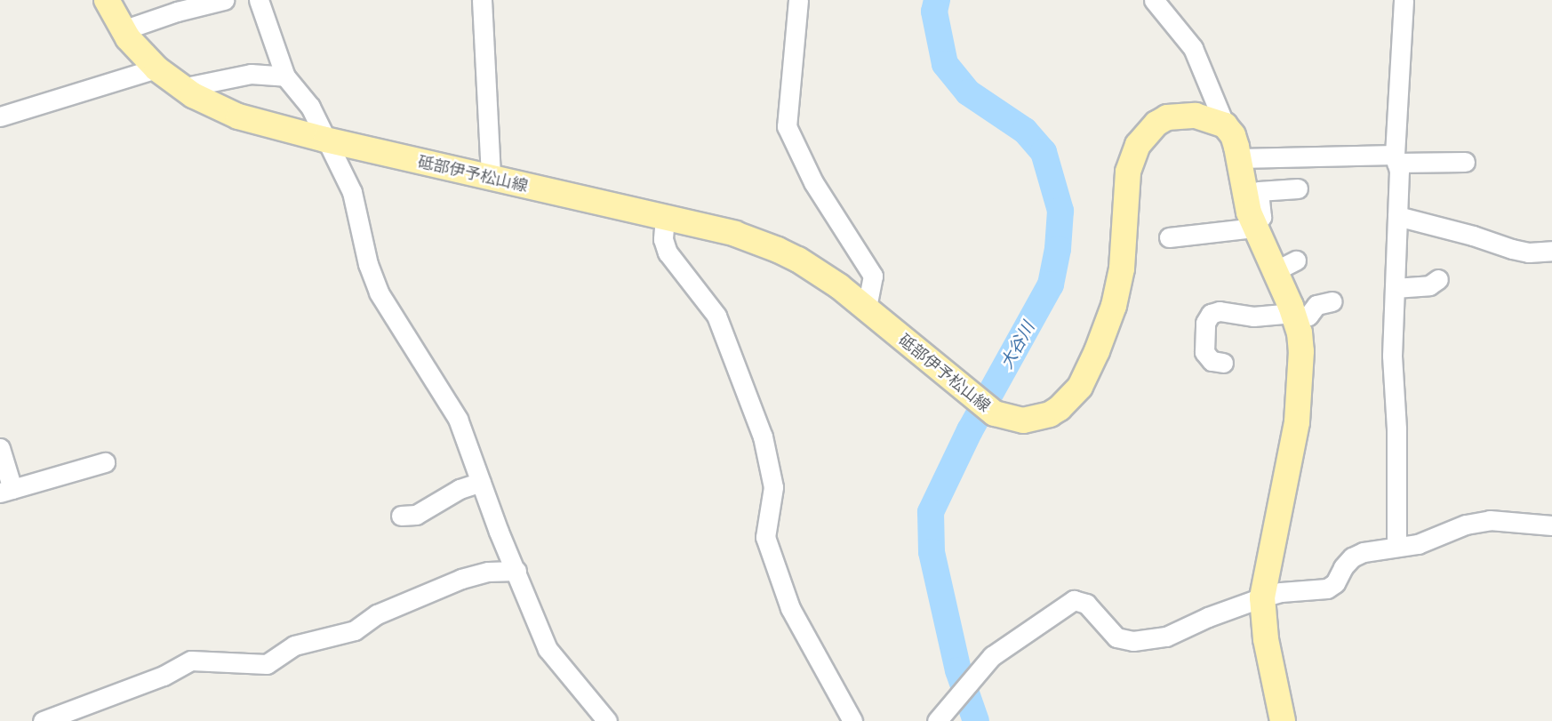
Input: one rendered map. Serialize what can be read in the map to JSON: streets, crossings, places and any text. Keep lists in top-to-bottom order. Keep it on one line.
{"streets":{"main road":["砥部伊予松山線"]},"water":["大谷川"]}
